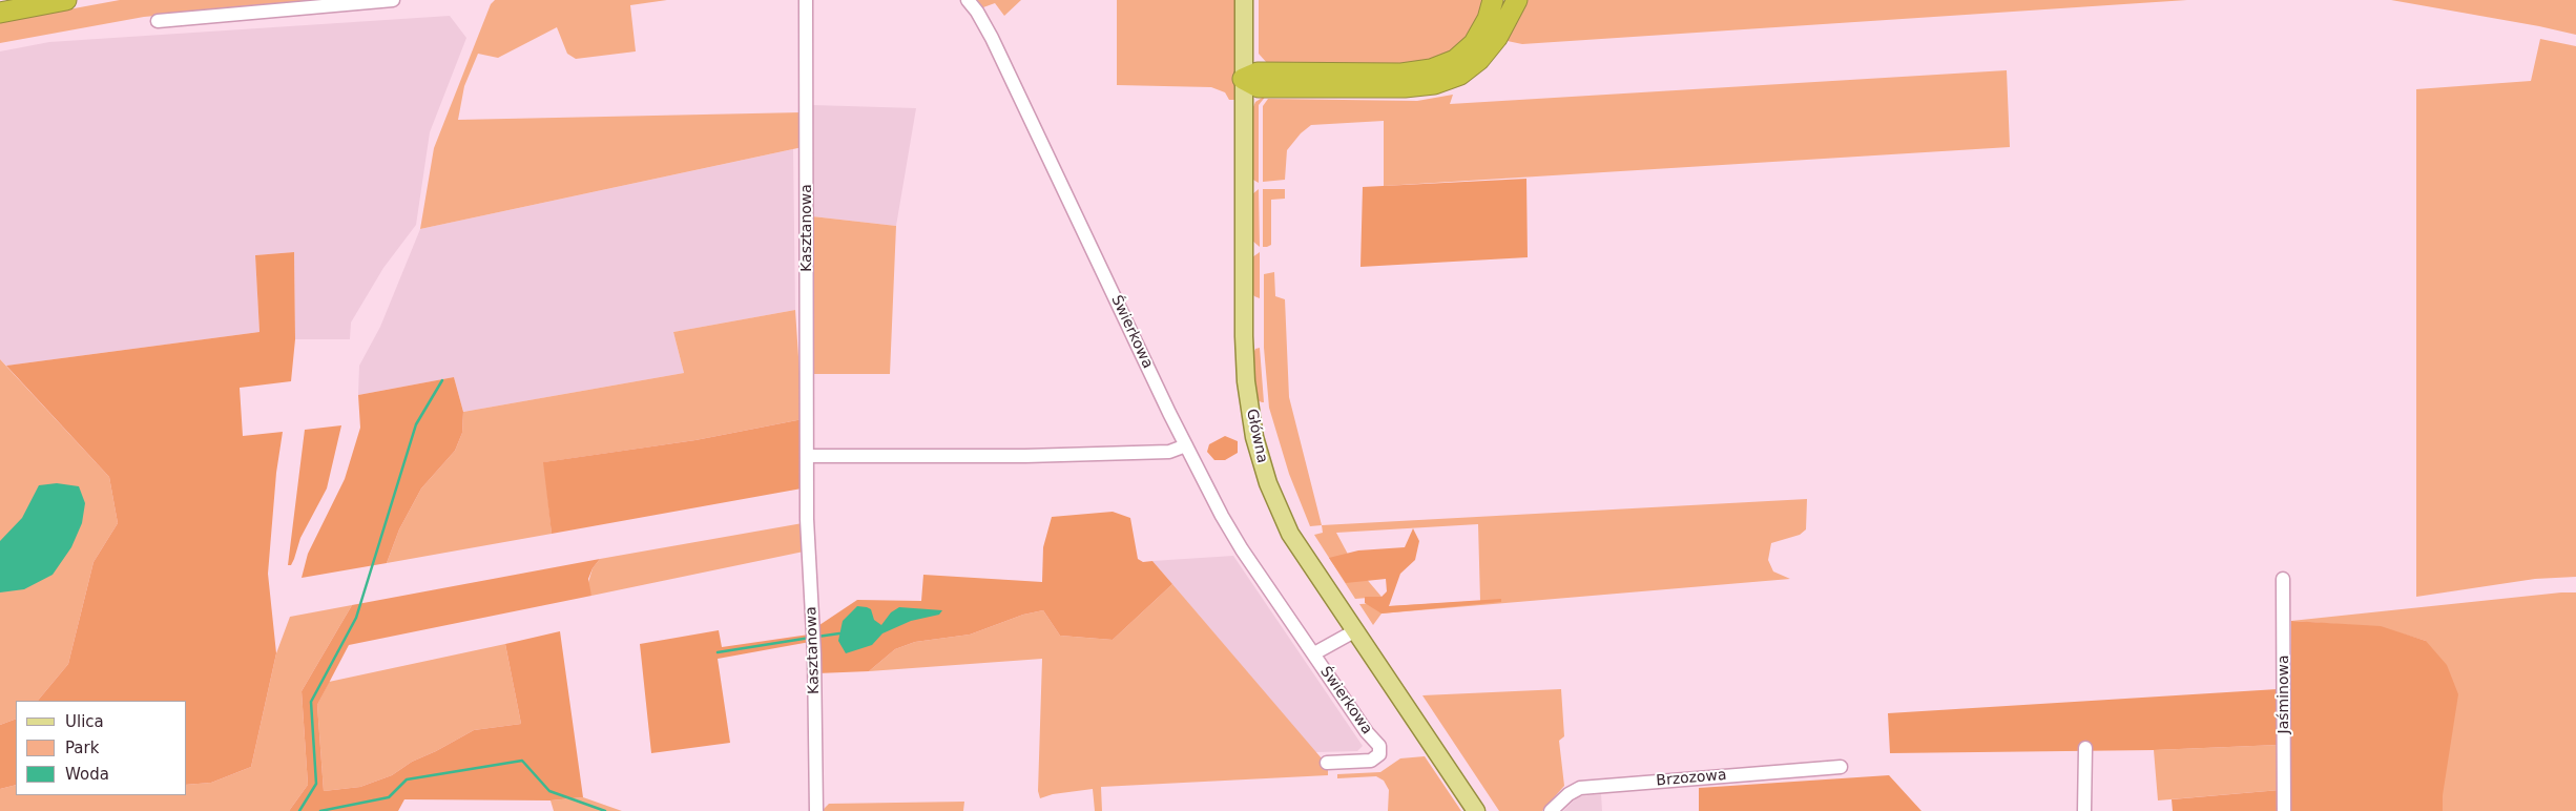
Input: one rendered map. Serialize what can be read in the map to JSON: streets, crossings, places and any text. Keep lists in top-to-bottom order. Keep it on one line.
{"streets":{"main road":["Główna"],"street":["Kasztanowa","Świerkowa","Jaśminowa","Brzozowa"]},"crossings":[["Świerkowa","Główna"]],"legend":["Ulica","Park","Woda"]}
